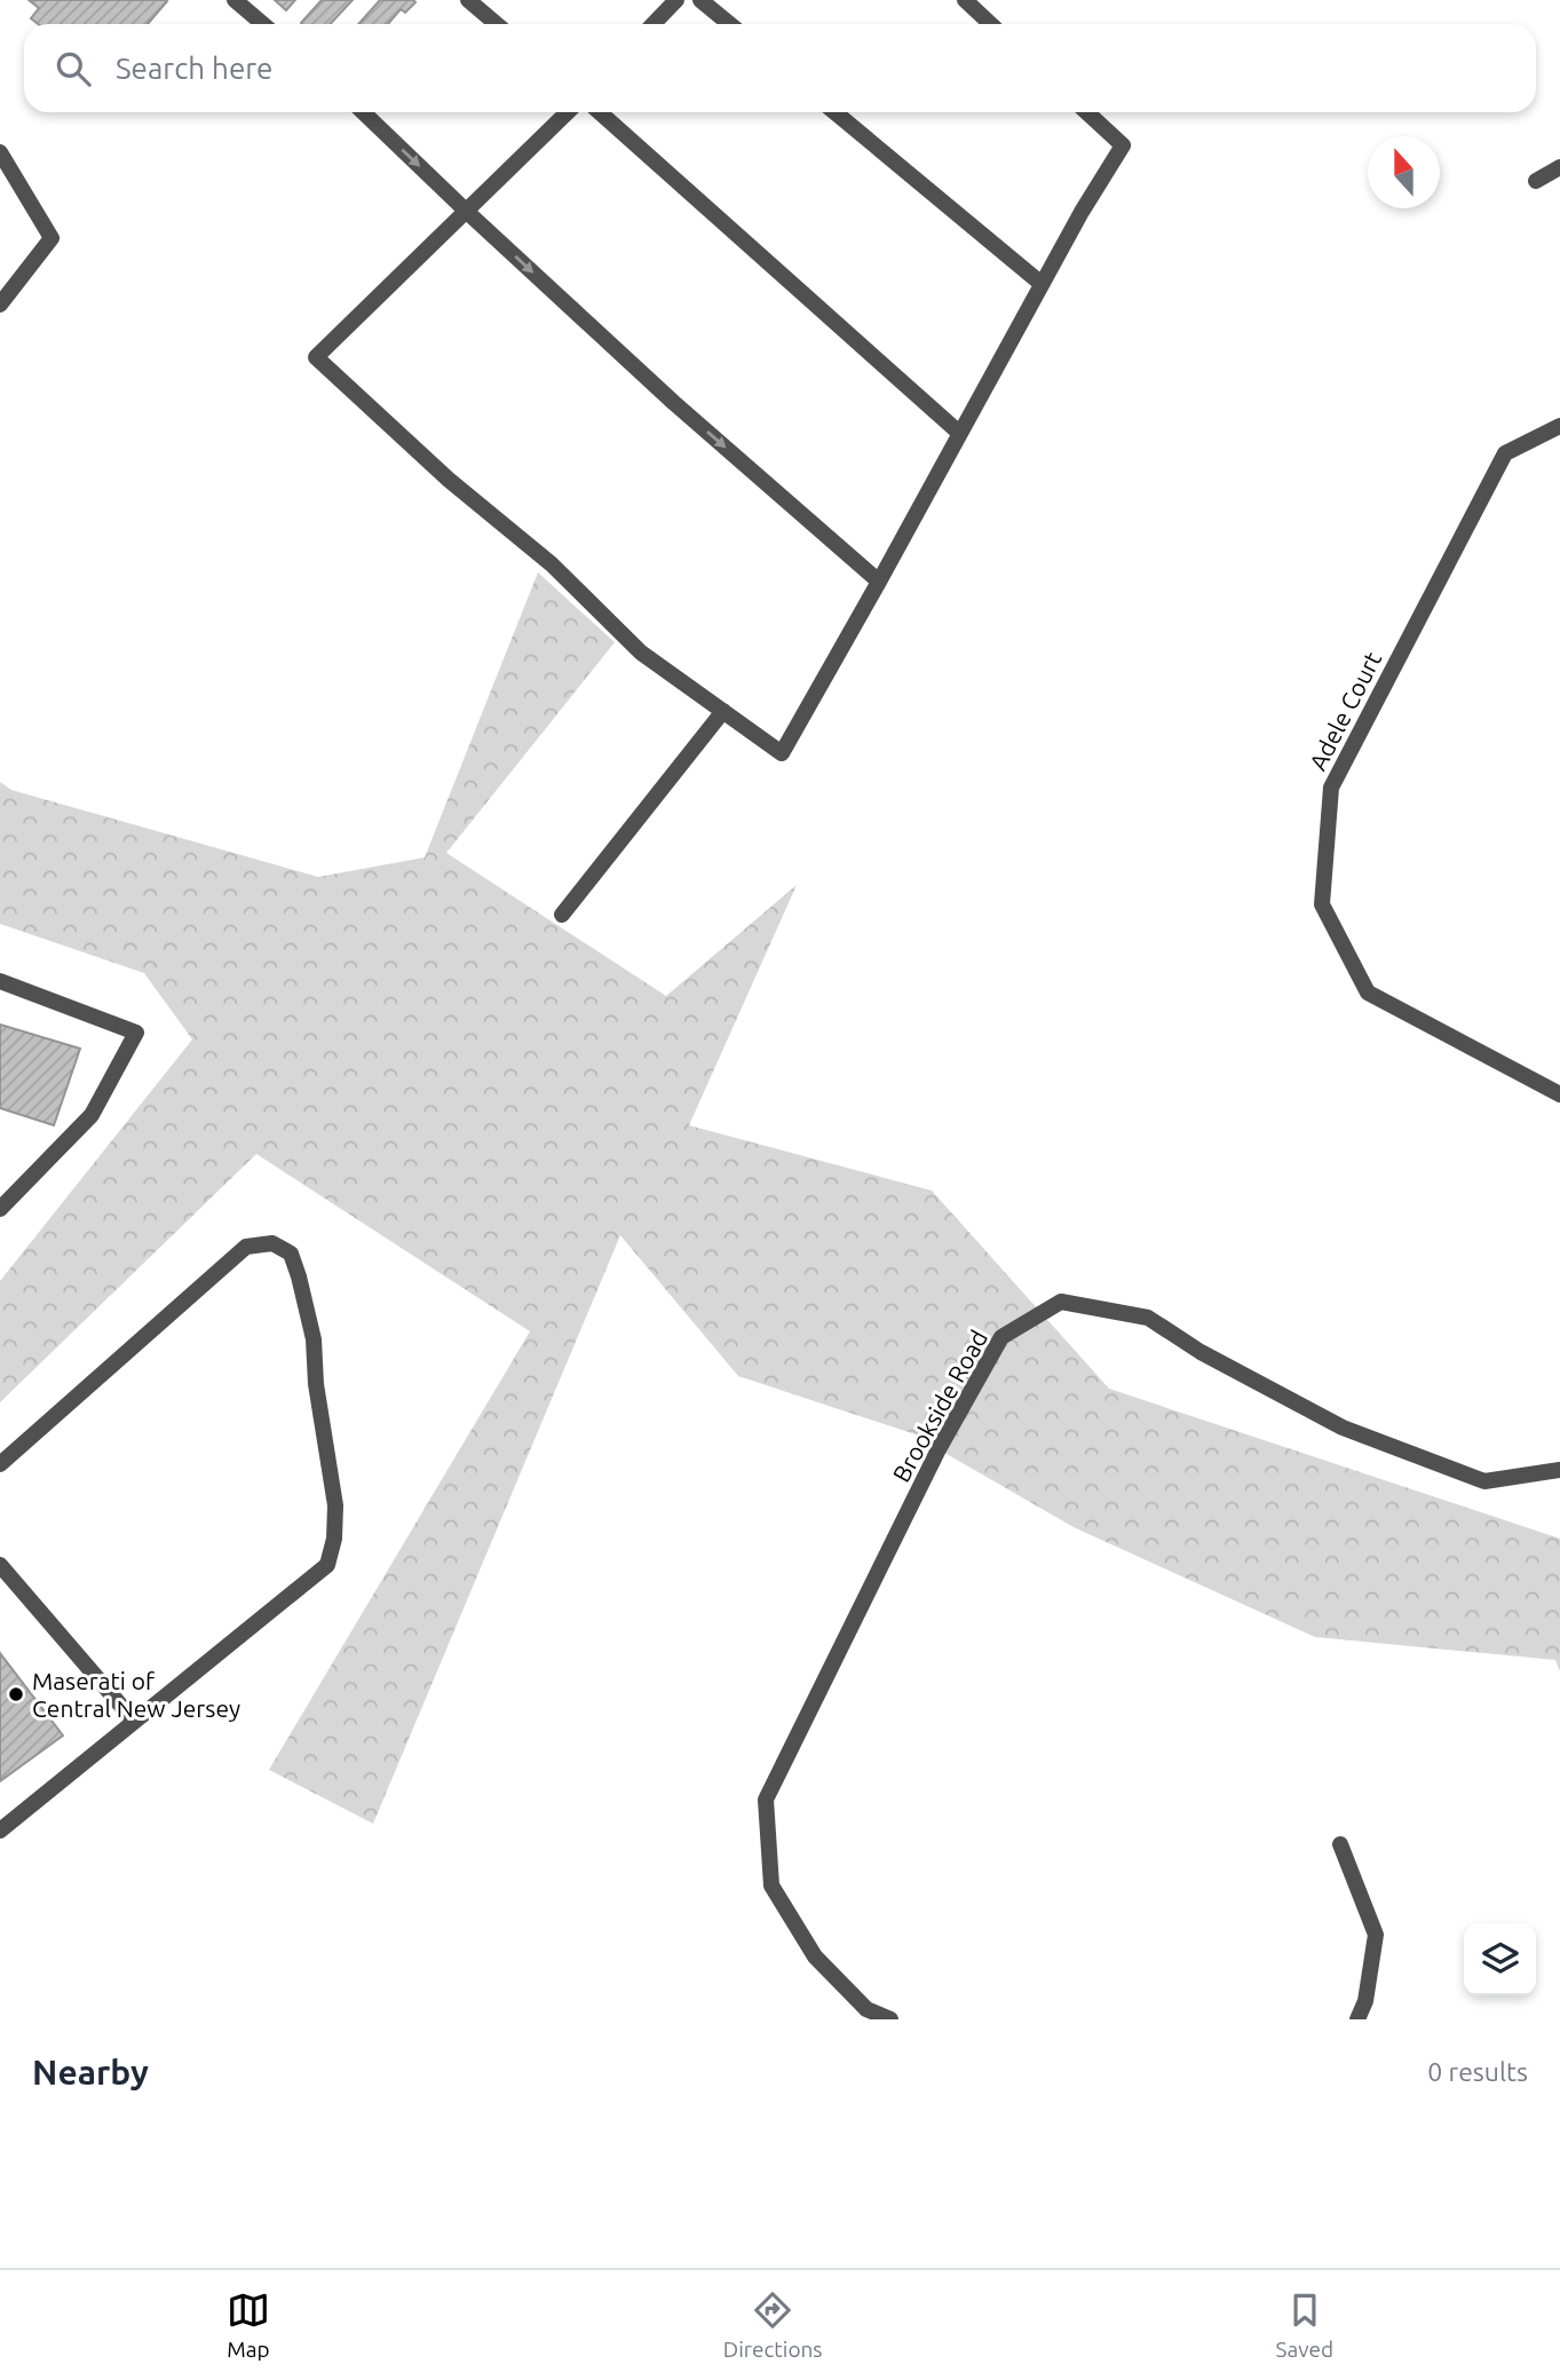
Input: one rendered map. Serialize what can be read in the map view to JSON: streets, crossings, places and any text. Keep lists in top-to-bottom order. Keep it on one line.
{"streets":{"street":["Adele Court","Brookside Road"]},"places":["Maserati of Central New Jersey"],"north":"top","page":{"search":"Search here","heading":["Nearby","0 results"],"nav":["Map","Directions","Saved"]}}
